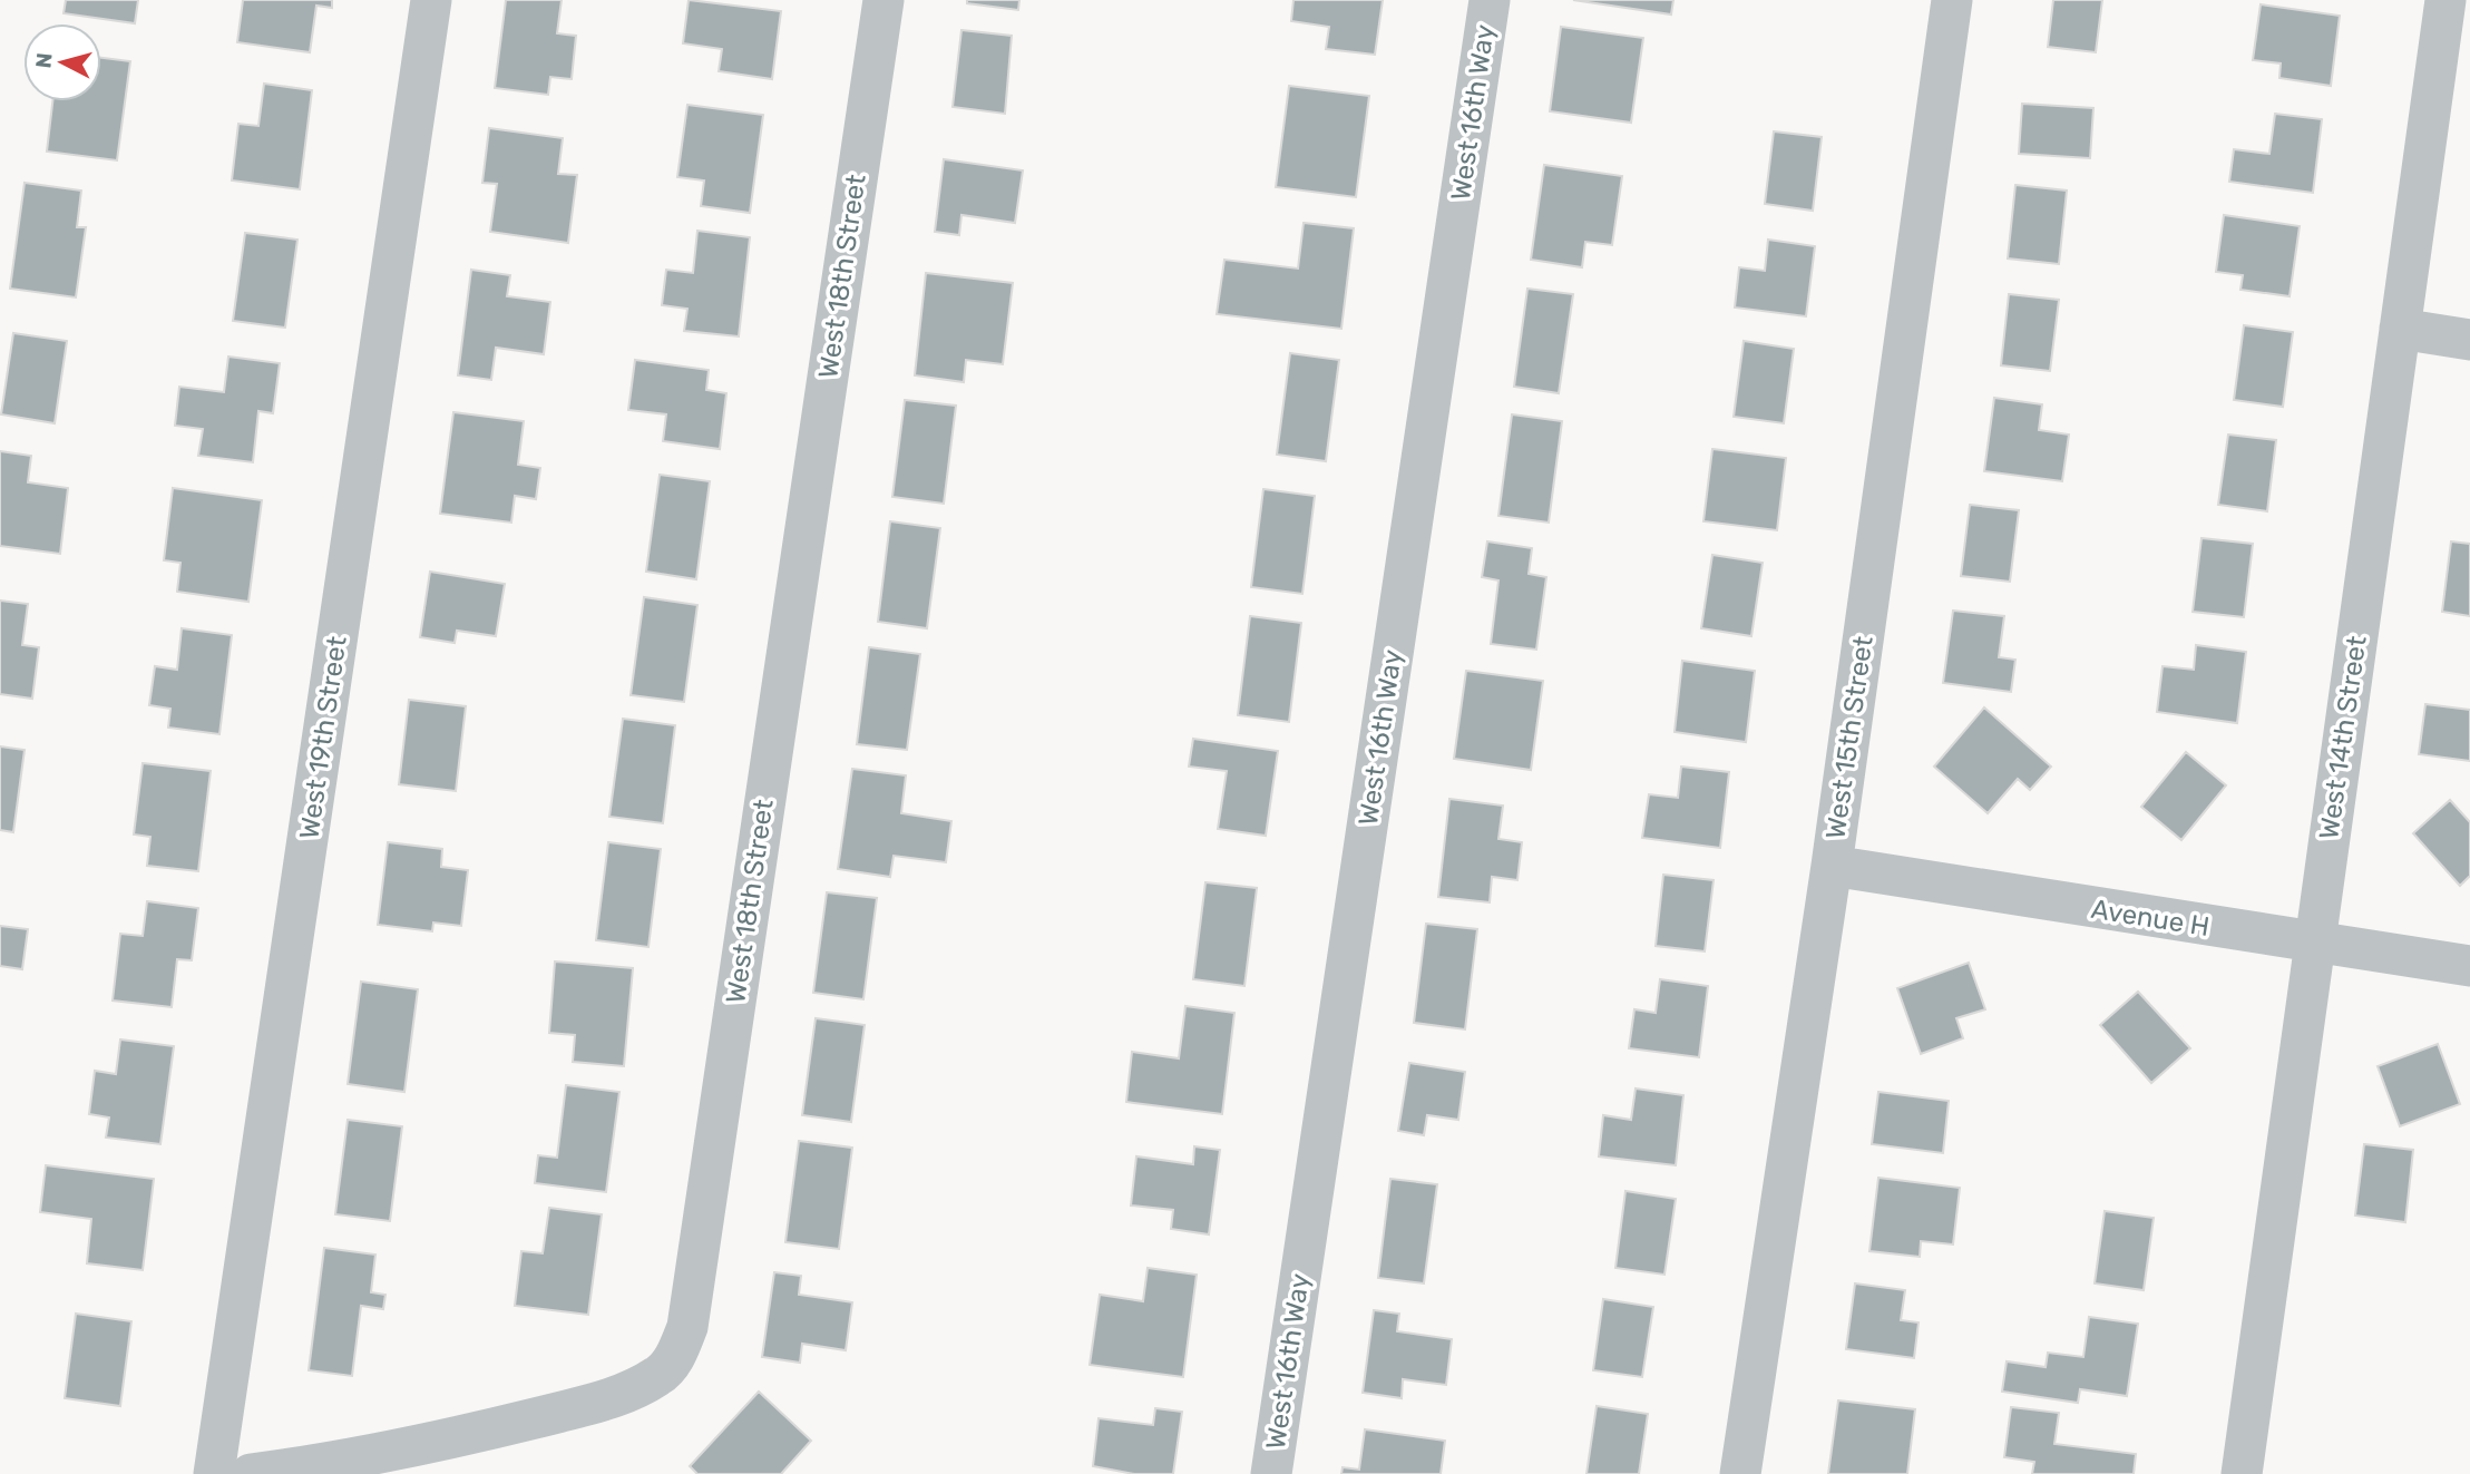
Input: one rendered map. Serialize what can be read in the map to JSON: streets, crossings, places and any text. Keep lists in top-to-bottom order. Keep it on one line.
{"streets":{"street":["West 16th Way","West 18th Street","West 19th Street","West 15th Street","West 14th Street","Avenue H"]},"crossings":[["West 15th Street","Avenue H"],["West 14th Street","Avenue H"]],"north":"left"}
